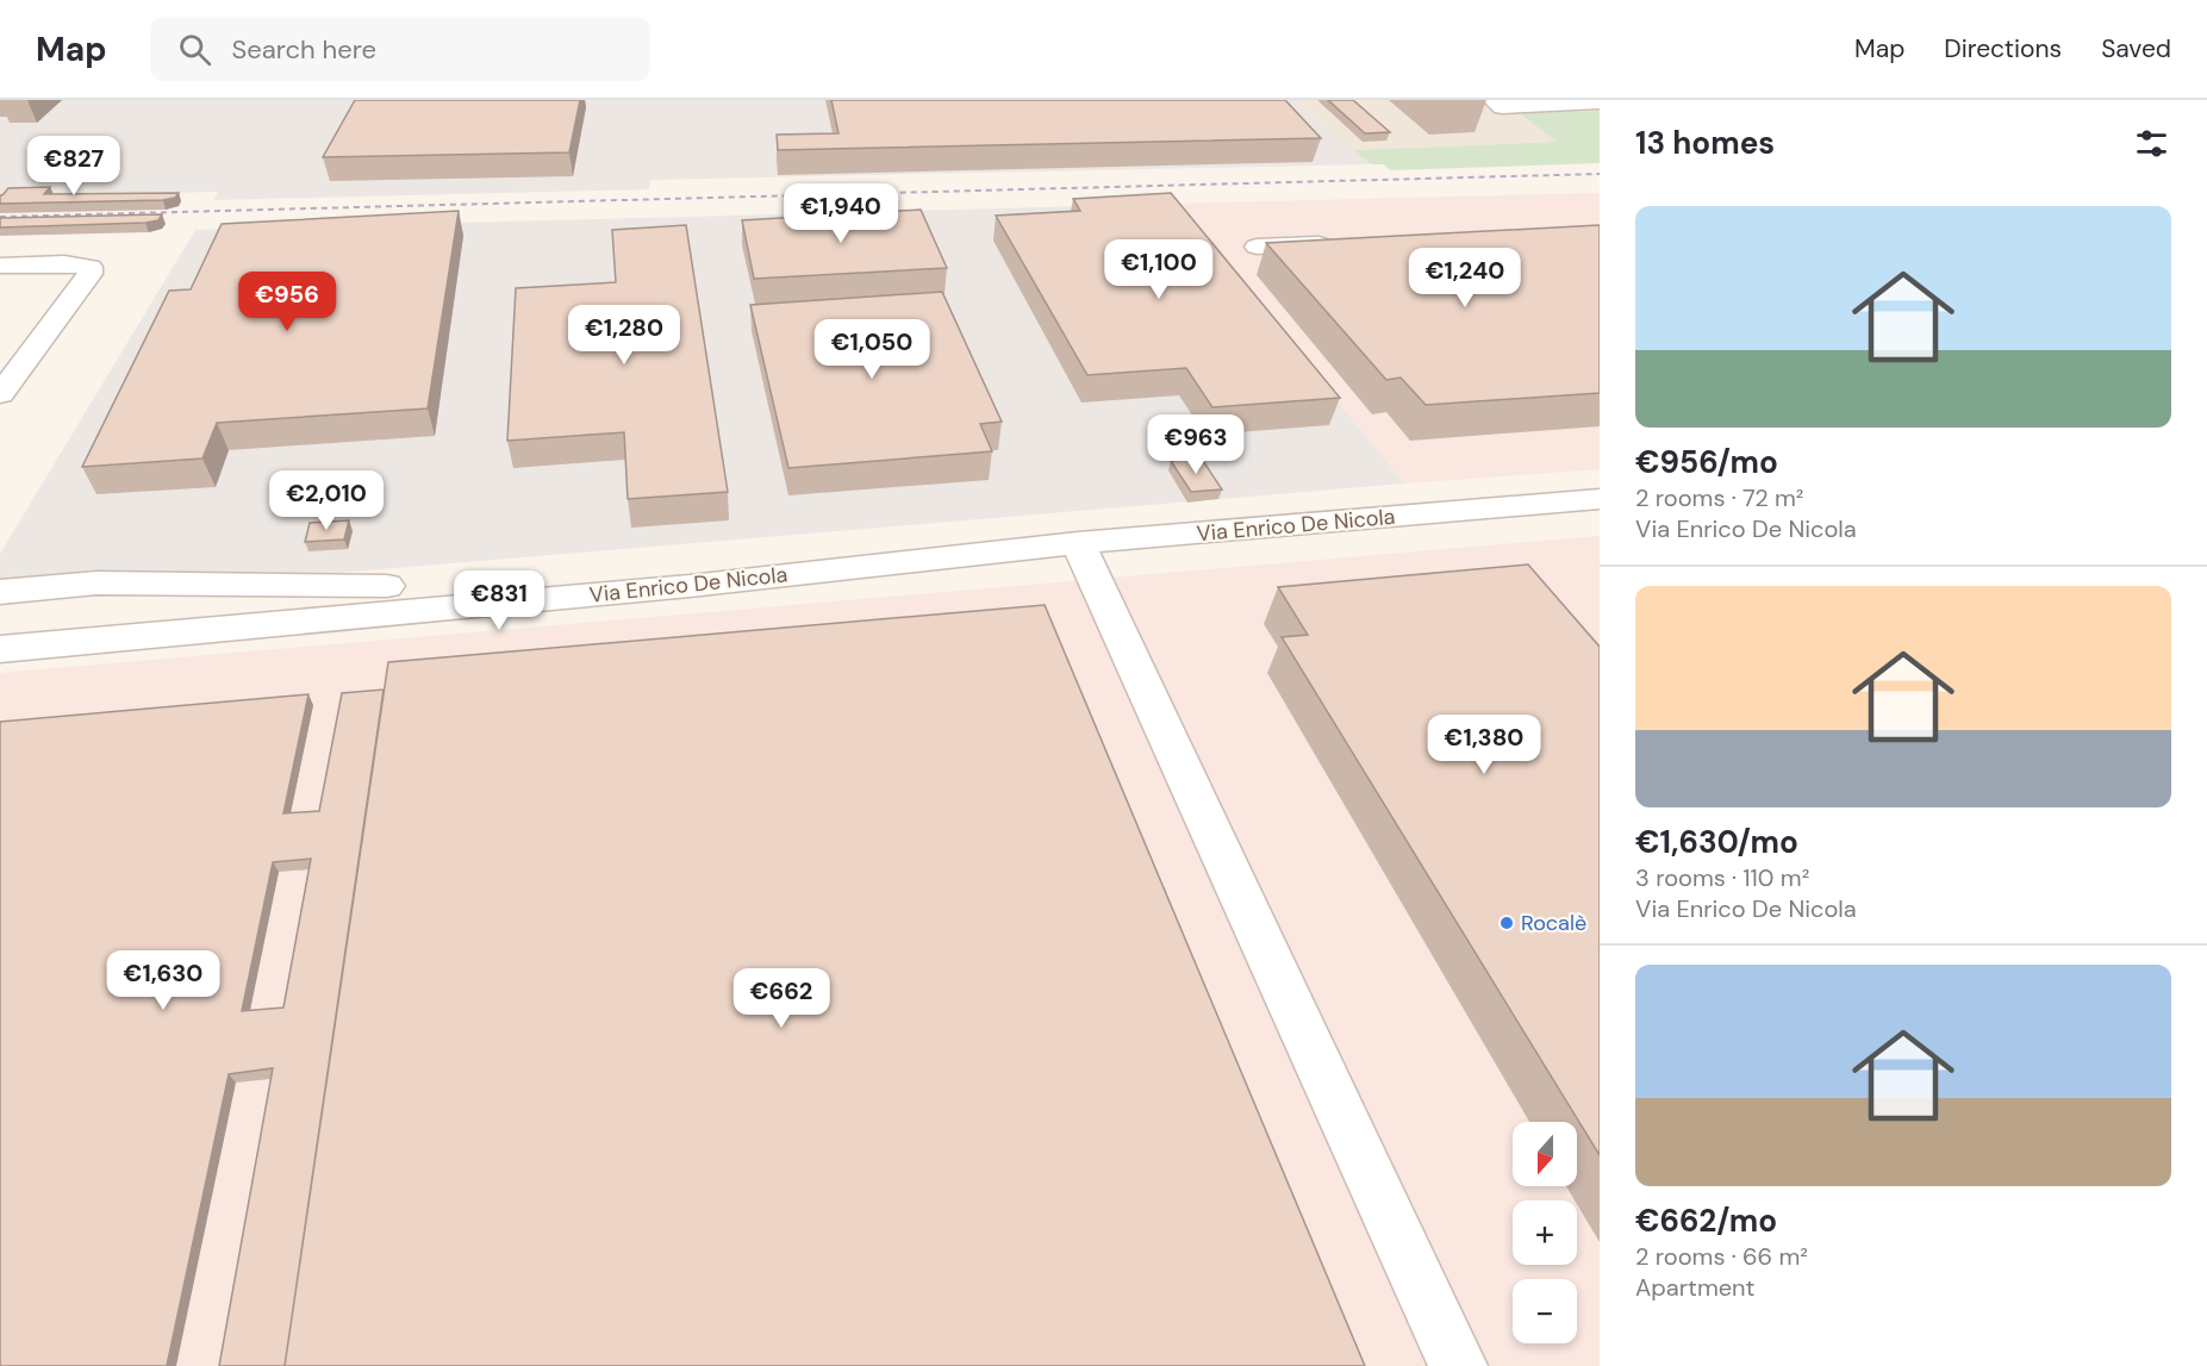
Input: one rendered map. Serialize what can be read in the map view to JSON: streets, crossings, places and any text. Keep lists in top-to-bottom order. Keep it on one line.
{"streets":{"street":["Via Enrico De Nicola"]},"places":["Rocalè"],"north":"bottom","page":{"header":"Map","search":"Search here","nav":["Map","Directions","Saved"],"heading":"13 homes","price":["€827","€1,940","€1,100","€1,240","€956","€1,280","€1,050","€963","€2,010","€831","€1,380","€1,630","€662"],"list":[{"name":"€956/mo","note":"2 rooms · 72 m² · Via Enrico De Nicola"},{"name":"€1,630/mo","note":"3 rooms · 110 m² · Via Enrico De Nicola"},{"name":"€662/mo","note":"2 rooms · 66 m² · Apartment"}],"map_buttons":["+","−"]}}
